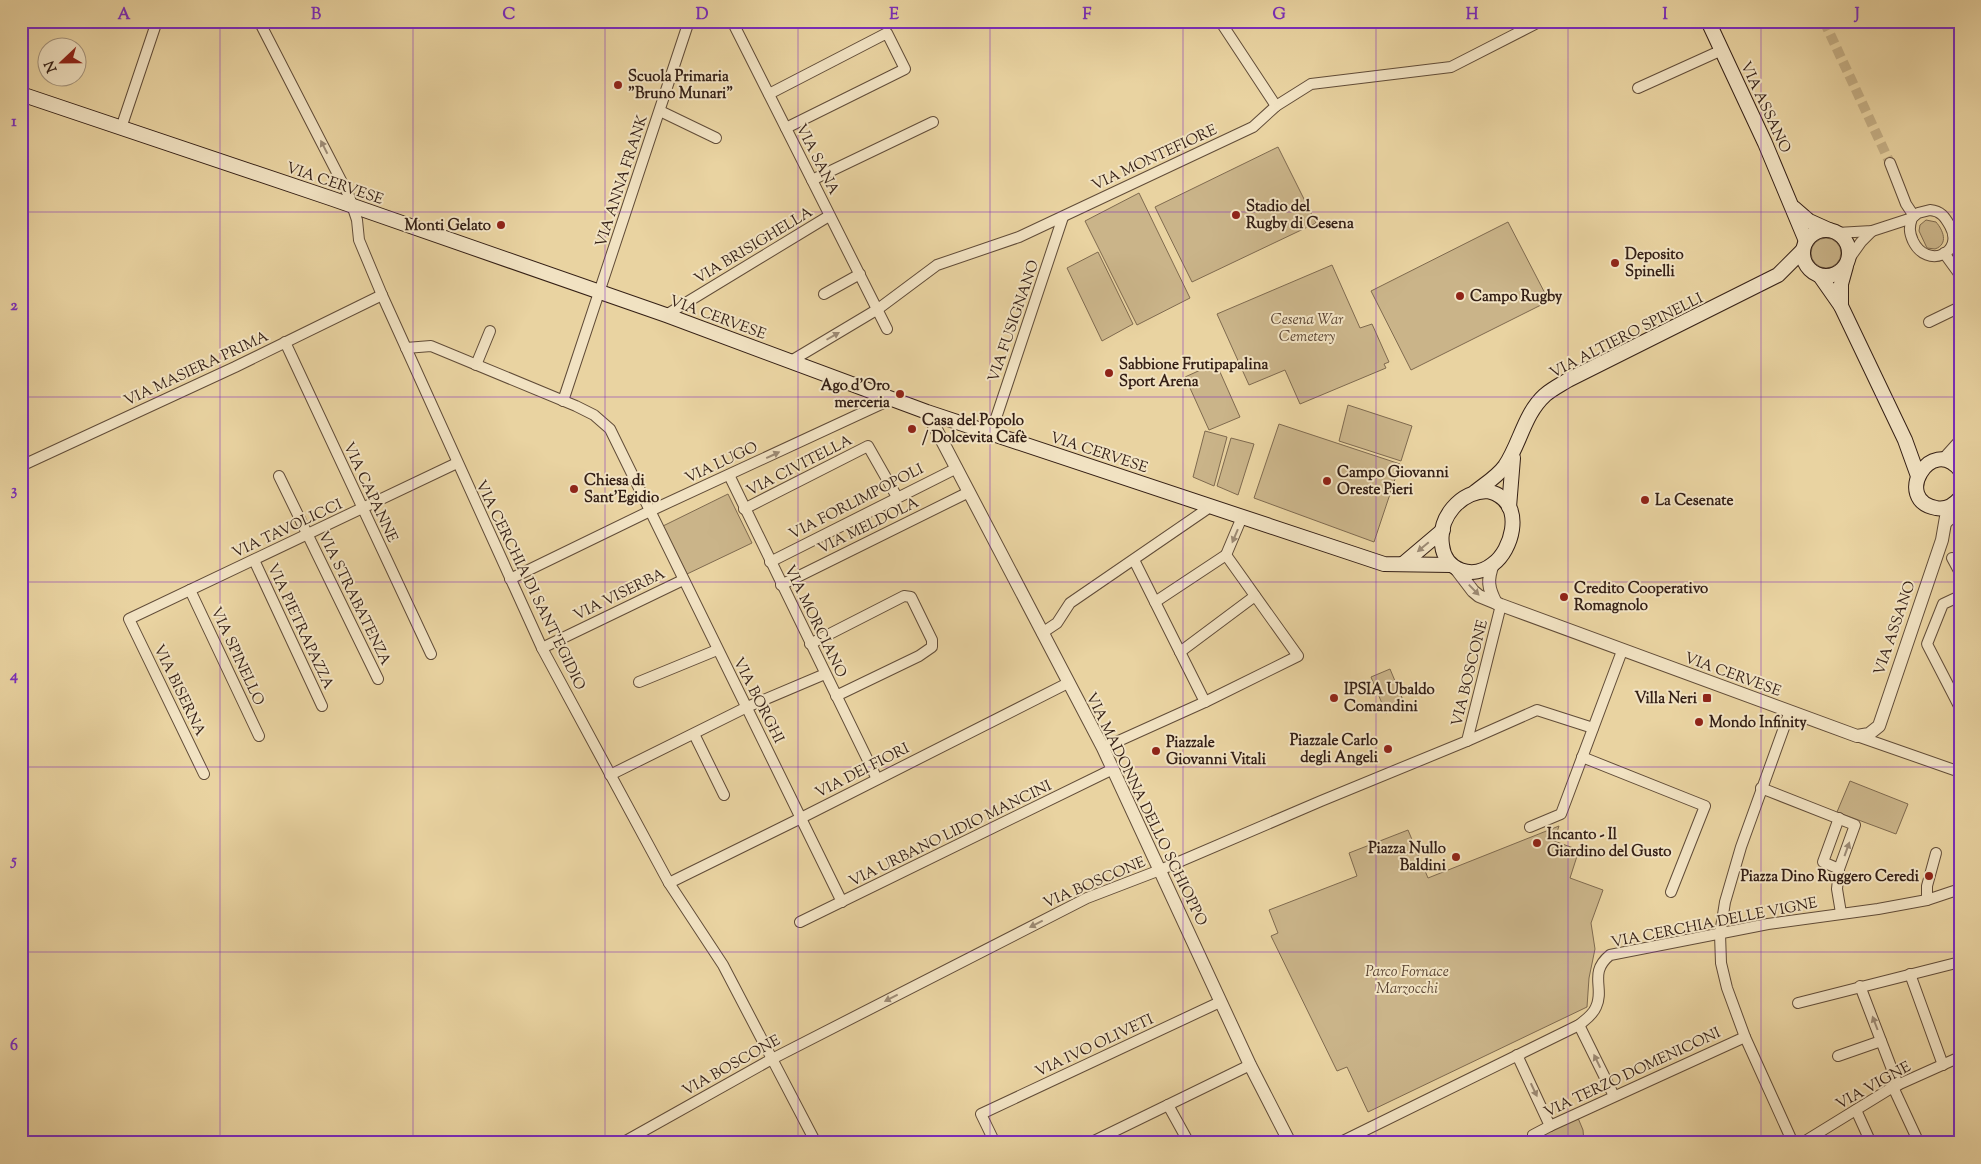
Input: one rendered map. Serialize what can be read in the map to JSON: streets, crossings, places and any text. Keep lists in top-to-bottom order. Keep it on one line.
{"streets":{"main road":["VIA ASSANO","VIA CERVESE","VIA ALTIERO SPINELLI"],"street":["VIA MONTEFIORE","VIA SANA","VIA ANNA FRANK","VIA BRISIGHELLA","VIA FUSIGNANO","VIA MASIERA PRIMA","VIA LUGO","VIA CIVITELLA","VIA CAPANNE","VIA FORLIMPOPOLI","VIA MELDOLA","VIA TAVOLICCI","VIA CERCHIA DI SANT'EGIDIO","VIA VISERBA","VIA STRABATENZA","VIA MORCIANO","VIA PIETRAPAZZA","VIA SPINELLO","VIA BOSCONE","VIA BISERNA","VIA BORGHI","VIA DEI FIORI","VIA MADONNA DELLO SCHIOPPO","VIA URBANO LIDIO MANCINI","VIA CERCHIA DELLE VIGNE","VIA IVO OLIVETI","VIA TERZO DOMENICONI","VIA VIGNE"]},"crossings":[["VIA ASSANO","VIA CERVESE"],["VIA ASSANO","VIA ALTIERO SPINELLI"],["VIA MONTEFIORE","VIA SANA"],["VIA MONTEFIORE","VIA CERVESE"],["VIA MONTEFIORE","VIA FUSIGNANO"],["VIA SANA","VIA BRISIGHELLA"],["VIA ANNA FRANK","VIA CERVESE"],["VIA ANNA FRANK","VIA BORGHI"],["VIA CERVESE","VIA BRISIGHELLA"],["VIA CERVESE","VIA FUSIGNANO"],["VIA CERVESE","VIA ALTIERO SPINELLI"],["VIA CERVESE","VIA LUGO"],["VIA CERVESE","VIA CERCHIA DI SANT'EGIDIO"],["VIA CERVESE","VIA BOSCONE"],["VIA CERVESE","VIA MADONNA DELLO SCHIOPPO"],["VIA MASIERA PRIMA","VIA CAPANNE"],["VIA MASIERA PRIMA","VIA CERCHIA DI SANT'EGIDIO"],["VIA LUGO","VIA CERCHIA DI SANT'EGIDIO"],["VIA LUGO","VIA MORCIANO"],["VIA LUGO","VIA BORGHI"],["VIA CIVITELLA","VIA FORLIMPOPOLI"],["VIA CIVITELLA","VIA MORCIANO"],["VIA CAPANNE","VIA TAVOLICCI"],["VIA FORLIMPOPOLI","VIA MORCIANO"],["VIA FORLIMPOPOLI","VIA MADONNA DELLO SCHIOPPO"],["VIA MELDOLA","VIA MORCIANO"],["VIA MELDOLA","VIA MADONNA DELLO SCHIOPPO"],["VIA TAVOLICCI","VIA CERCHIA DI SANT'EGIDIO"],["VIA TAVOLICCI","VIA STRABATENZA"],["VIA TAVOLICCI","VIA PIETRAPAZZA"],["VIA TAVOLICCI","VIA SPINELLO"],["VIA TAVOLICCI","VIA BISERNA"],["VIA CERCHIA DI SANT'EGIDIO","VIA VISERBA"],["VIA CERCHIA DI SANT'EGIDIO","VIA BOSCONE"],["VIA CERCHIA DI SANT'EGIDIO","VIA BORGHI"],["VIA CERCHIA DI SANT'EGIDIO","VIA DEI FIORI"],["VIA VISERBA","VIA BORGHI"],["VIA MORCIANO","VIA DEI FIORI"],["VIA BOSCONE","VIA MADONNA DELLO SCHIOPPO"],["VIA BORGHI","VIA DEI FIORI"],["VIA BORGHI","VIA URBANO LIDIO MANCINI"],["VIA DEI FIORI","VIA MADONNA DELLO SCHIOPPO"],["VIA MADONNA DELLO SCHIOPPO","VIA URBANO LIDIO MANCINI"],["VIA MADONNA DELLO SCHIOPPO","VIA IVO OLIVETI"]],"one_way":["VIA LUGO","VIA BOSCONE"],"parks":["Cesena War Cemetery","Parco Fornace Marzocchi"],"places":{"other":["Scuola Primaria \"Bruno Munari\"","Stadio del Rugby di Cesena","Monti Gelato","Deposito Spinelli","Campo Rugby","Sabbione Frutipapalina Sport Arena","Ago d'Oro merceria","Casa del Popolo / Dolcevita Cafè","Campo Giovanni Oreste Pieri","Chiesa di Sant'Egidio","La Cesenate","Credito Cooperativo Romagnolo","IPSIA Ubaldo Comandini","Mondo Infinity","Piazzale Carlo degli Angeli","Piazzale Giovanni Vitali","Incanto - Il Giardino del Gusto","Piazza Nullo Baldini","Piazza Dino Ruggero Ceredi"],"transit":["Villa Neri"]},"north":"left","grid":{"columns":["A","B","C","D","E","F","G","H","I","J"],"rows":["1","2","3","4","5","6"]}}
